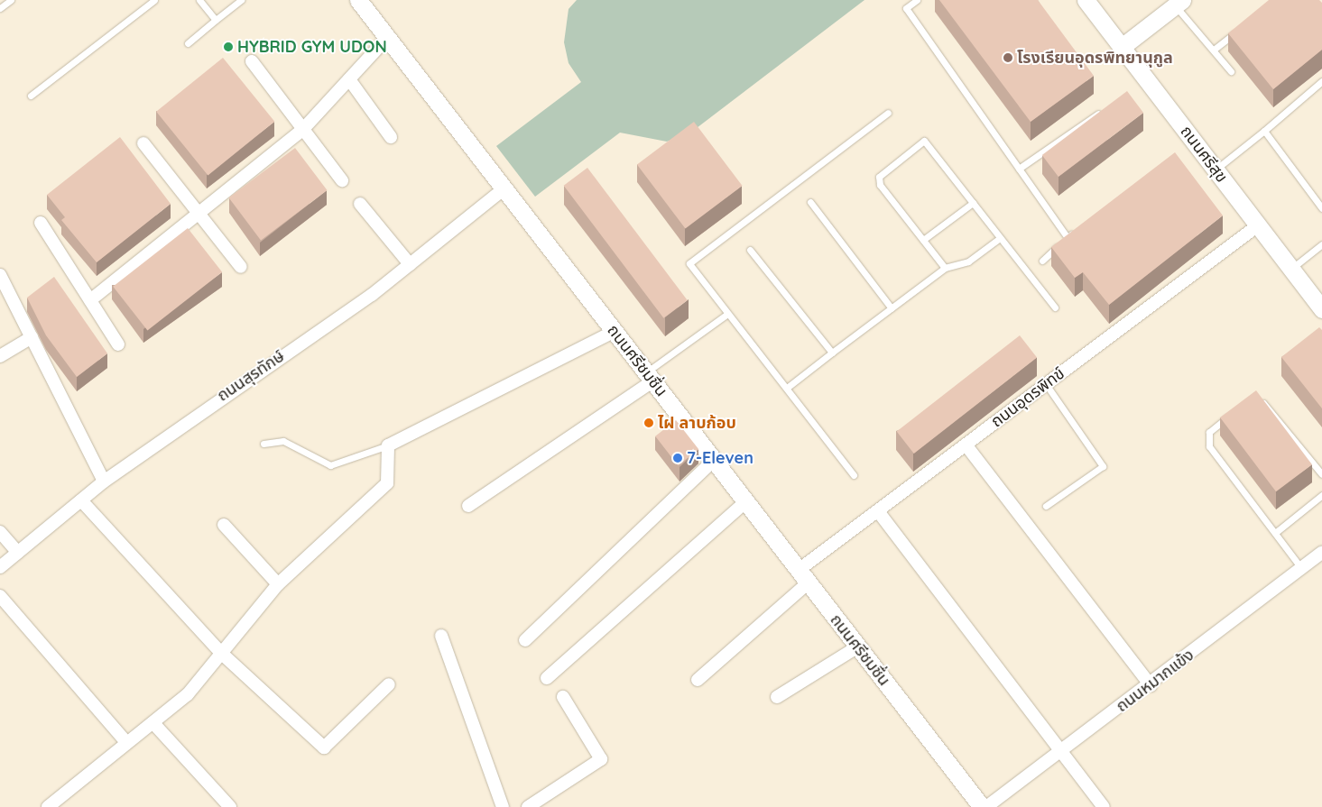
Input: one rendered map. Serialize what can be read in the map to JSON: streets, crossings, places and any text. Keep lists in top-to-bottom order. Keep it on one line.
{"streets":{"street":["ถนนศรีสุข","ถนนศรีชมชื่น","ถนนสุรทักษ์","ถนนอุดรพิทข์","ถนนหมากแข้ง"]},"crossings":[["ถนนศรีสุข","ถนนอุดรพิทข์"],["ถนนศรีชมชื่น","ถนนสุรทักษ์"],["ถนนศรีชมชื่น","ถนนอุดรพิทข์"]],"places":["HYBRID GYM UDON","โรงเรียนอุดรพิทยานุกูล","ไฝ ลาบก้อบ","7-Eleven"]}
